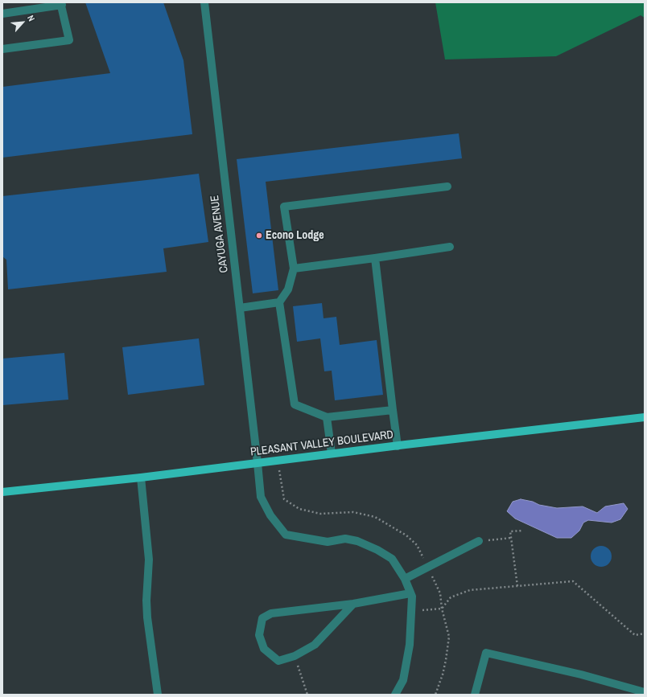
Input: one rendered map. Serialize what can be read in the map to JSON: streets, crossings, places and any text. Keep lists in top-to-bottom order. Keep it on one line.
{"streets":{"main road":["PLEASANT VALLEY BOULEVARD"],"street":["CAYUGA AVENUE"]},"crossings":[["CAYUGA AVENUE","PLEASANT VALLEY BOULEVARD"]],"places":["Econo Lodge"],"north":"top right"}
